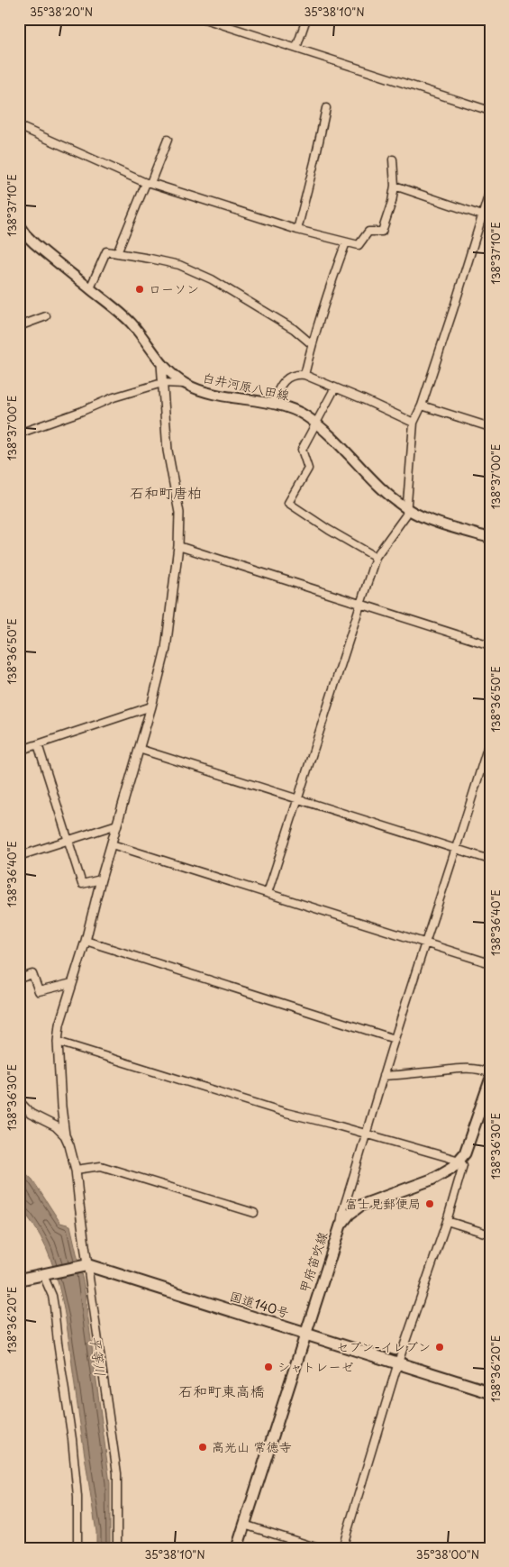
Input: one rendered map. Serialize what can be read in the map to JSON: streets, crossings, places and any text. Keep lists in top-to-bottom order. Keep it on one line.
{"streets":{"highway":["国道140号"],"main road":["白井河原八田線","甲府笛吹線"]},"crossings":[["甲府笛吹線","国道140号"]],"districts":["石和町唐柏","石和町東高橋"],"water":["平等川"],"places":["ローソン","富士見郵便局","セブン-イレブン","シャトレーゼ","高光山 常徳寺"],"coordinates":["35°38'20\"N","35°38'10\"N","138°37'10\"E","138°37'00\"E","138°36'50\"E","138°36'40\"E","138°36'30\"E","138°36'20\"E","35°38'00\"N"]}
